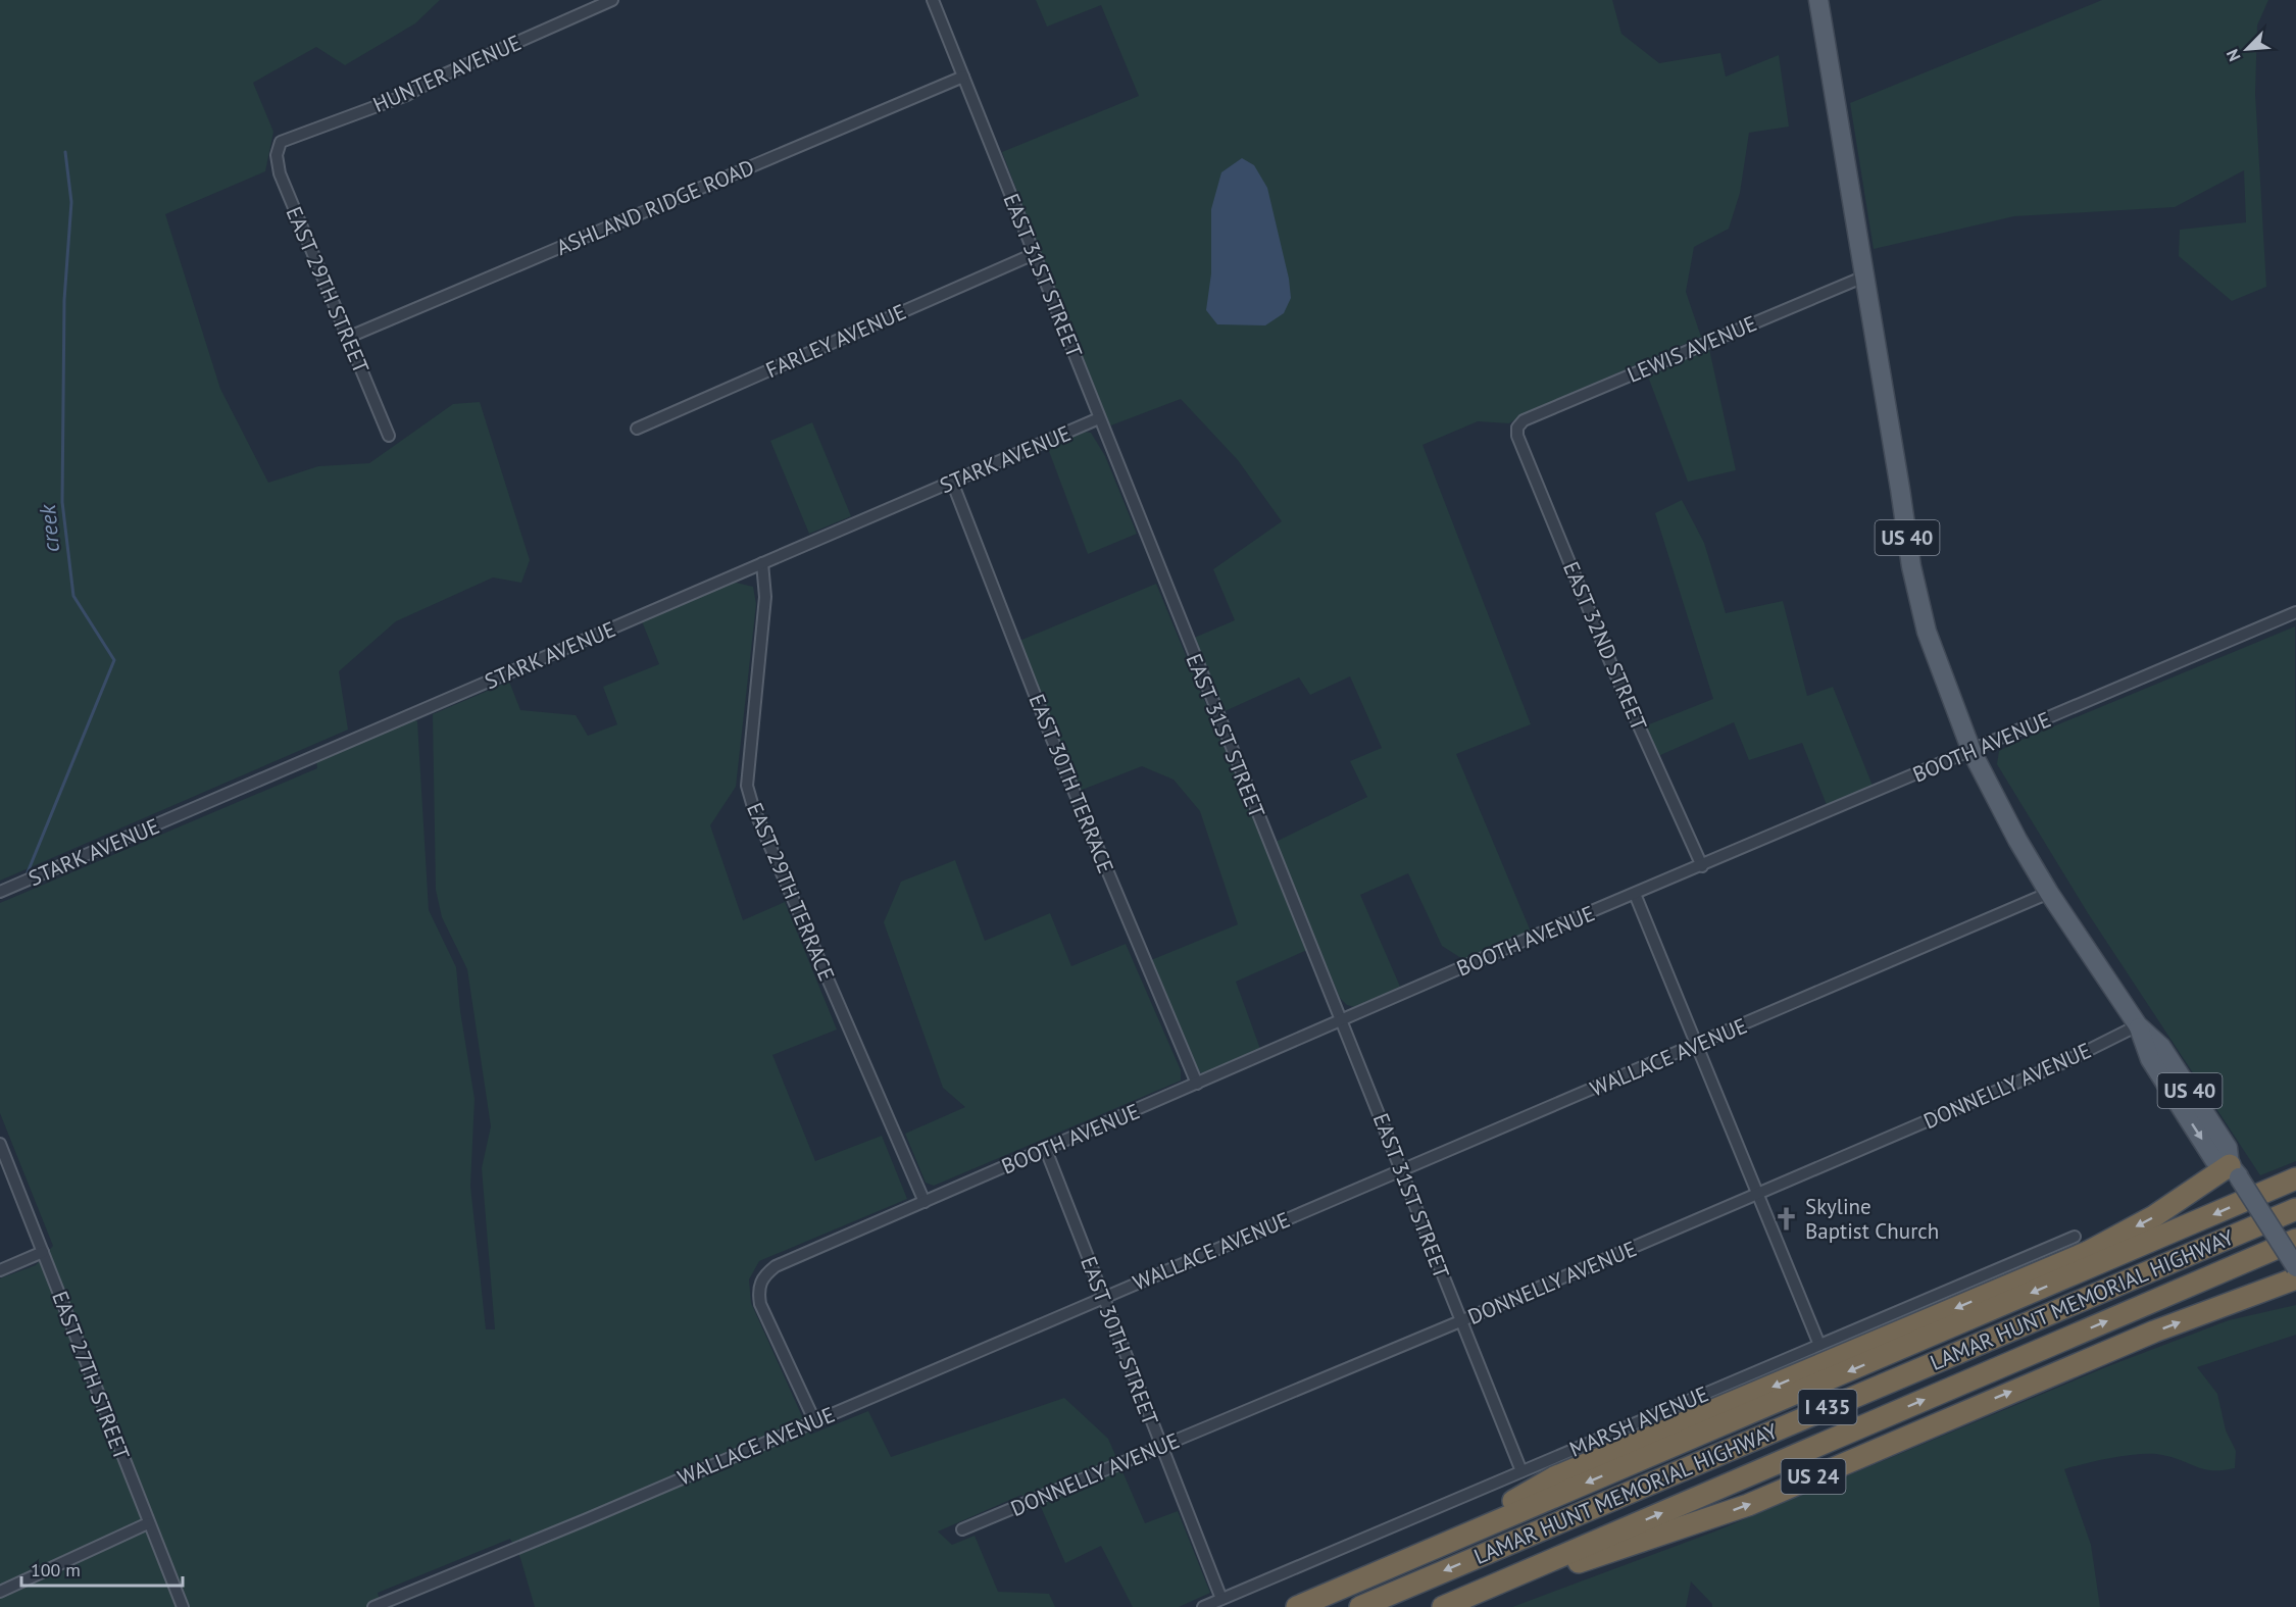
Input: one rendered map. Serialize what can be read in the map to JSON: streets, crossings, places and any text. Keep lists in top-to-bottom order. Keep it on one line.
{"streets":{"highway":["LAMAR HUNT MEMORIAL HIGHWAY","I 435","US 24"],"main road":["US 40"],"street":["HUNTER AVENUE","ASHLAND RIDGE ROAD","EAST 31ST STREET","EAST 29TH STREET","FARLEY AVENUE","LEWIS AVENUE","STARK AVENUE","EAST 32ND STREET","BOOTH AVENUE","EAST 30TH TERRACE","EAST 29TH TERRACE","WALLACE AVENUE","DONNELLY AVENUE","EAST 30TH STREET","EAST 27TH STREET","MARSH AVENUE"]},"crossings":[["HUNTER AVENUE","EAST 29TH STREET"],["ASHLAND RIDGE ROAD","EAST 31ST STREET"],["ASHLAND RIDGE ROAD","EAST 29TH STREET"],["EAST 31ST STREET","FARLEY AVENUE"],["EAST 31ST STREET","STARK AVENUE"],["EAST 31ST STREET","BOOTH AVENUE"],["EAST 31ST STREET","WALLACE AVENUE"],["EAST 31ST STREET","DONNELLY AVENUE"],["EAST 31ST STREET","MARSH AVENUE"],["LEWIS AVENUE","US 40"],["LEWIS AVENUE","EAST 32ND STREET"],["STARK AVENUE","EAST 30TH TERRACE"],["STARK AVENUE","EAST 29TH TERRACE"],["US 40","BOOTH AVENUE"],["US 40","WALLACE AVENUE"],["US 40","DONNELLY AVENUE"],["EAST 32ND STREET","BOOTH AVENUE"],["BOOTH AVENUE","EAST 30TH TERRACE"],["BOOTH AVENUE","EAST 29TH TERRACE"],["BOOTH AVENUE","WALLACE AVENUE"],["BOOTH AVENUE","EAST 30TH STREET"],["WALLACE AVENUE","EAST 30TH STREET"],["DONNELLY AVENUE","EAST 30TH STREET"],["LAMAR HUNT MEMORIAL HIGHWAY","US 24"],["EAST 30TH STREET","MARSH AVENUE"]],"water":["creek"],"places":{"church":["Skyline Baptist Church"]},"scale_bar":"100 m","north":"bottom left"}
